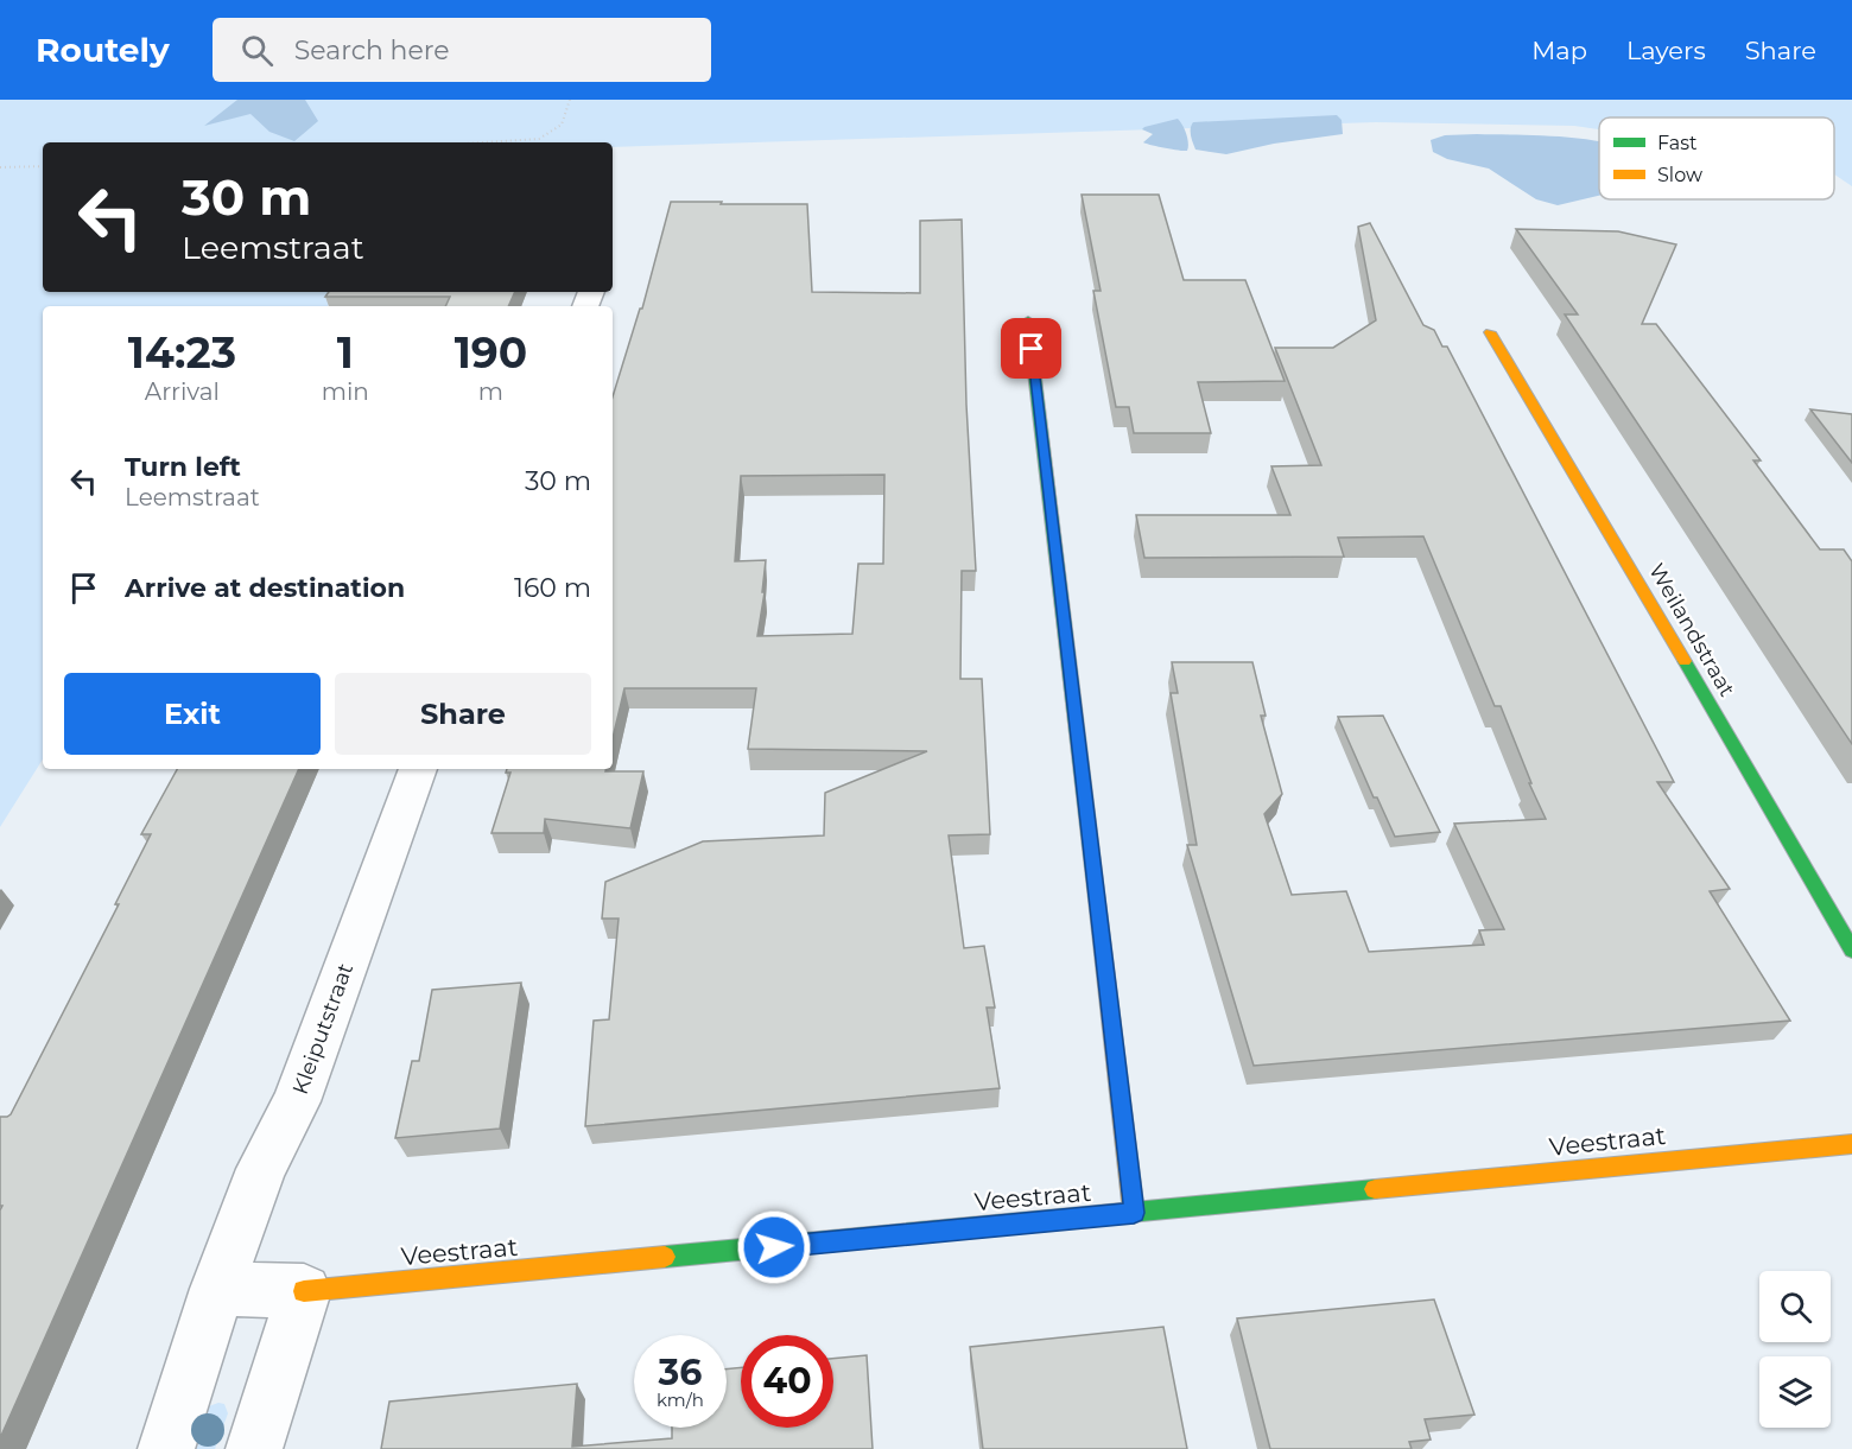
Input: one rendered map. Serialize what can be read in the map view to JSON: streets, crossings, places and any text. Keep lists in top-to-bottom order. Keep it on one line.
{"streets":{"street":["Weilandstraat","Kleiputstraat","Veestraat"]},"legend":["Fast","Slow"],"page":{"header":"Routely","search":"Search here","nav":["Map","Layers","Share"],"turn":["30 m","Leemstraat"],"eta":["14:23","Arrival","1","min","190","m"],"list":[{"name":"Turn left","note":"Leemstraat","value":"30 m"},{"name":"Arrive at destination","value":"160 m"}],"buttons":["Exit","Share"],"speed":"36 km/h","limit":"40"}}
